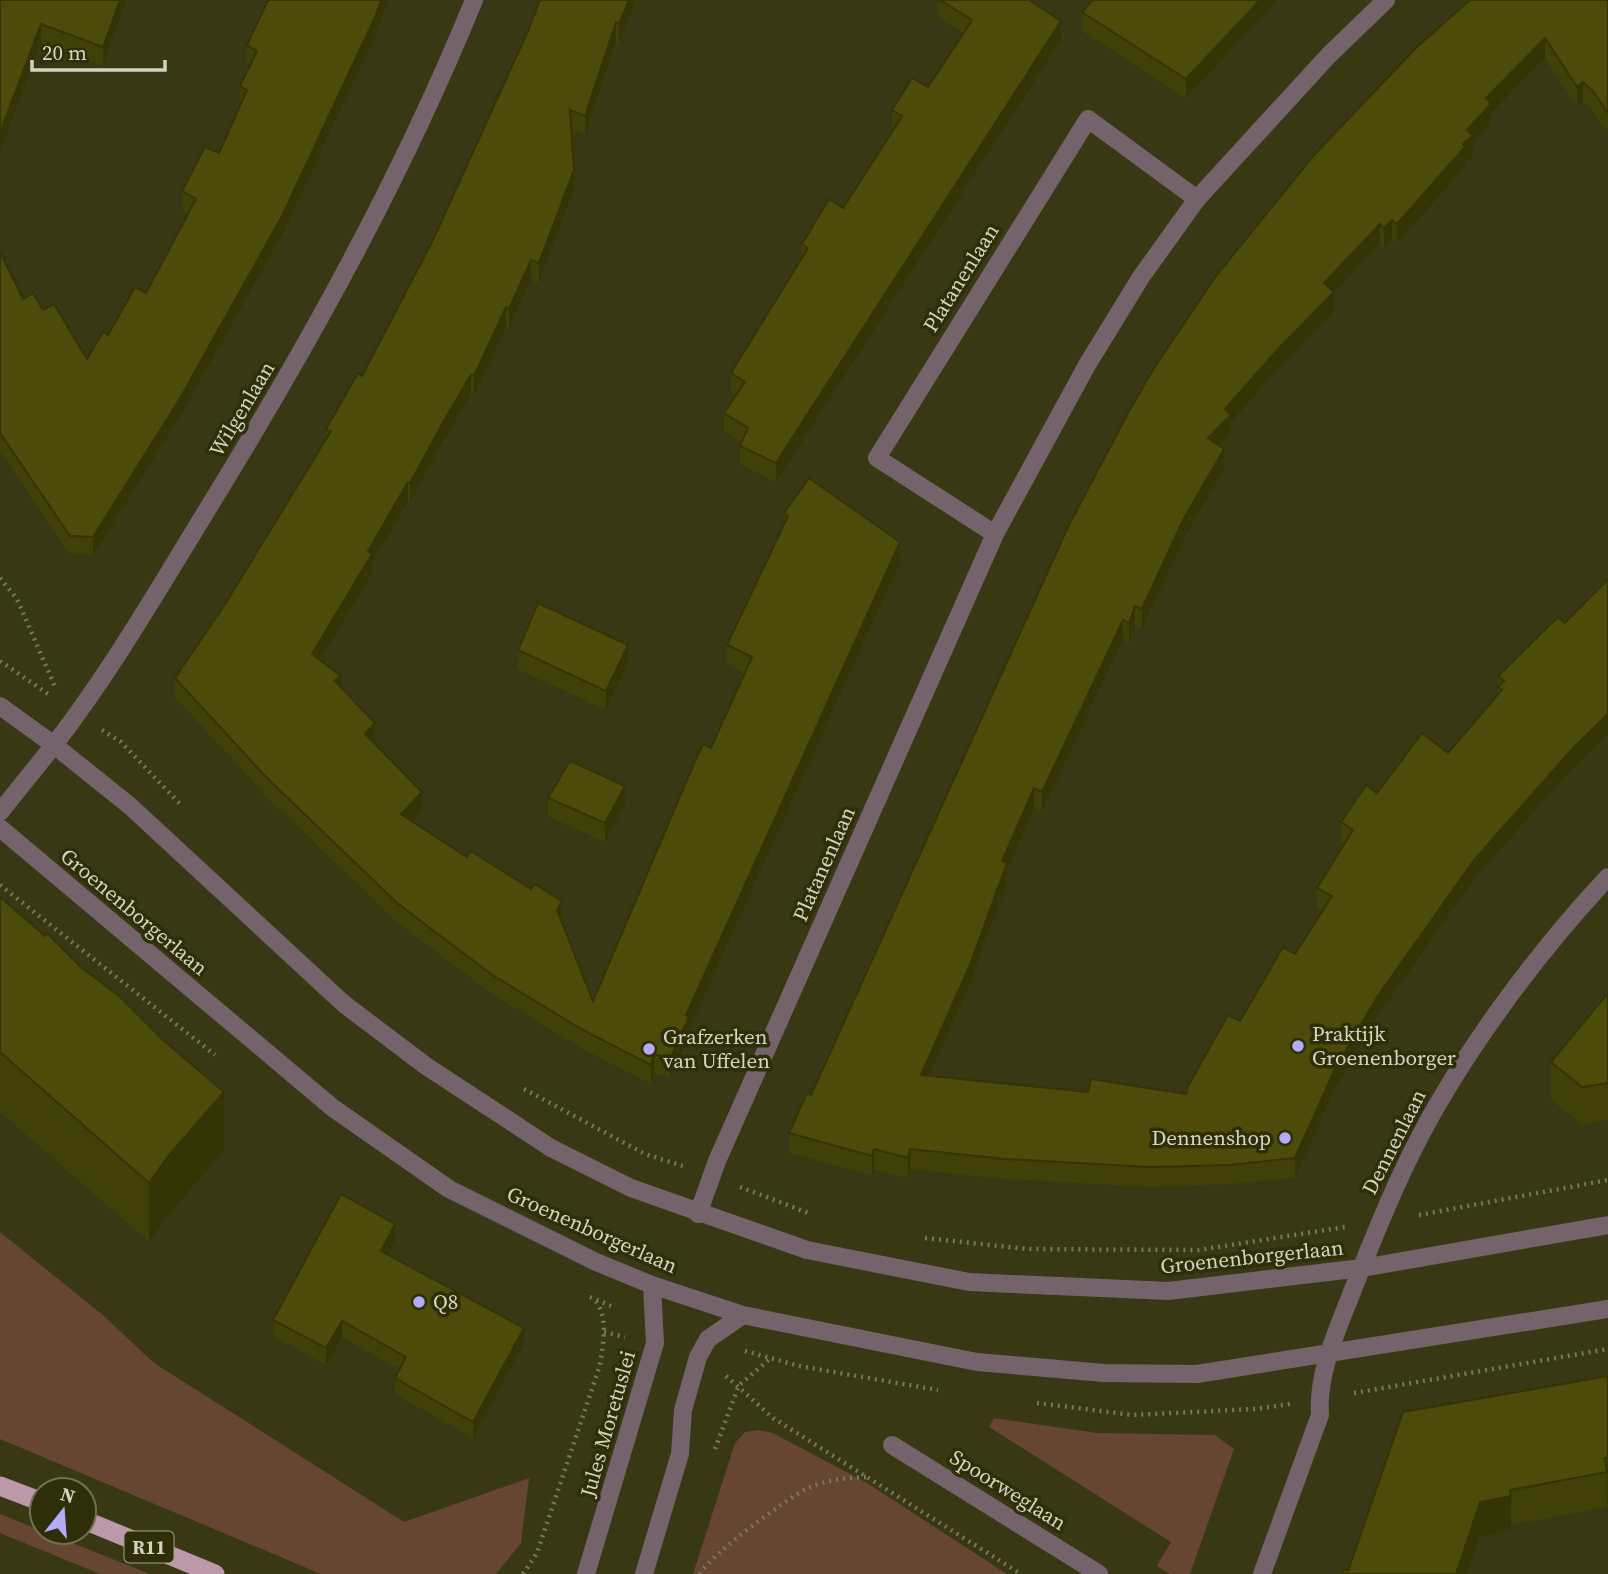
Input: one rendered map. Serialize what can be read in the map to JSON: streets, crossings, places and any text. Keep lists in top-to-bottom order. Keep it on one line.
{"streets":{"highway":["R11"],"street":["Platanenlaan","Wilgenlaan","Groenenborgerlaan","Dennenlaan","Jules Moretuslei","Spoorweglaan"]},"crossings":[["Platanenlaan","Groenenborgerlaan"],["Wilgenlaan","Groenenborgerlaan"],["Groenenborgerlaan","Dennenlaan"],["Groenenborgerlaan","Jules Moretuslei"]],"places":["Praktijk Groenenborger","Grafzerken van Uffelen","Dennenshop","Q8"],"scale_bar":"20 m","north":"top"}
